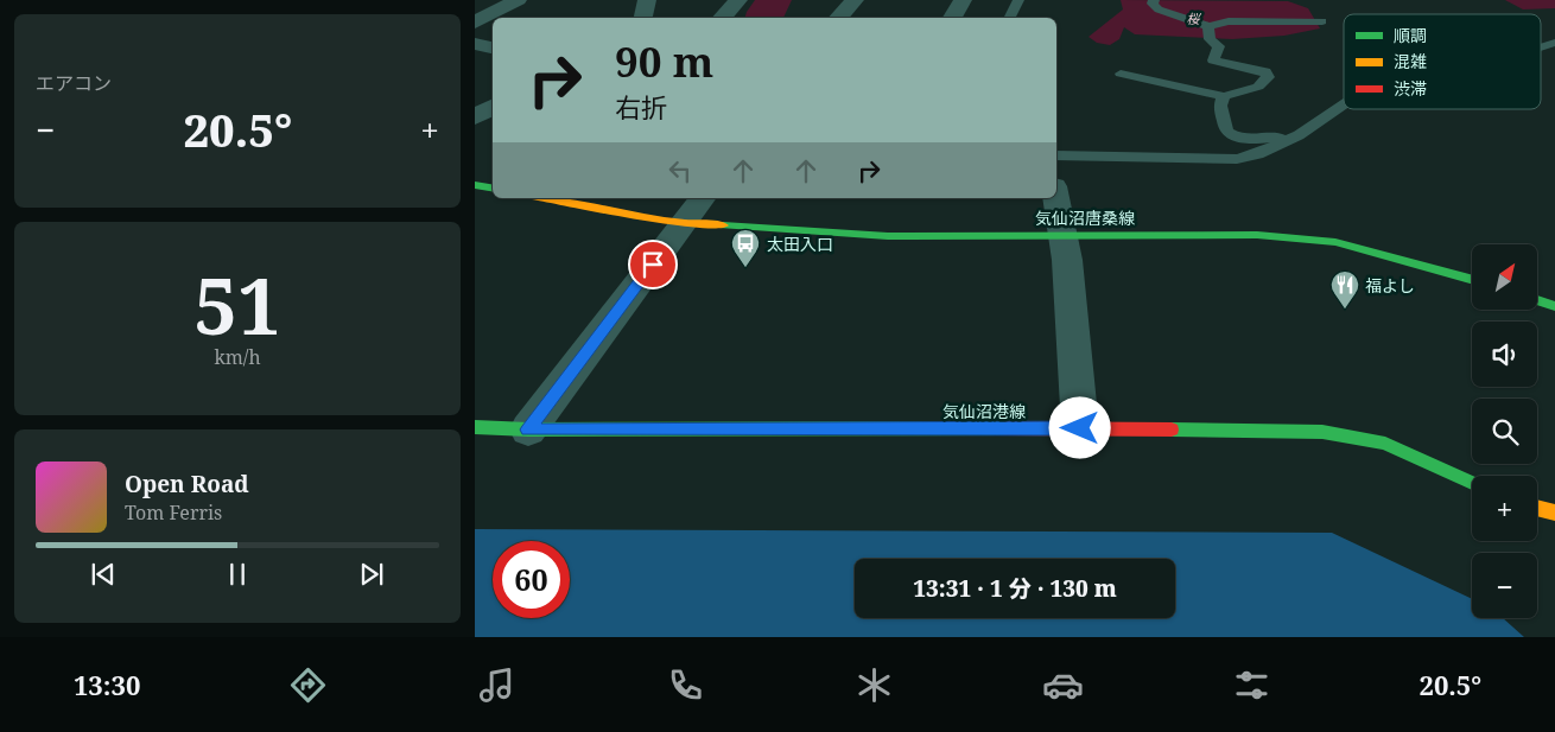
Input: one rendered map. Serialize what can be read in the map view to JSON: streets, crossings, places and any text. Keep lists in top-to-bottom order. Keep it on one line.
{"streets":{"main road":["気仙沼唐桑線","気仙沼港線"]},"parks":["桜"],"places":{"bus stop":["太田入口"],"restaurant":["福よし"]},"legend":["順調","混雑","渋滞"],"north":"top right","page":{"tile":["エアコン",["51","km/h"]],"turn":["90 m","右折"],"heat":["−","20.5°","+"],"map_buttons":["+","−"],"song":["Open Road","Tom Ferris"],"limit":"60","trip":"13:31 · 1 分 · 130 m","tabs":["13:30","20.5°"]}}
